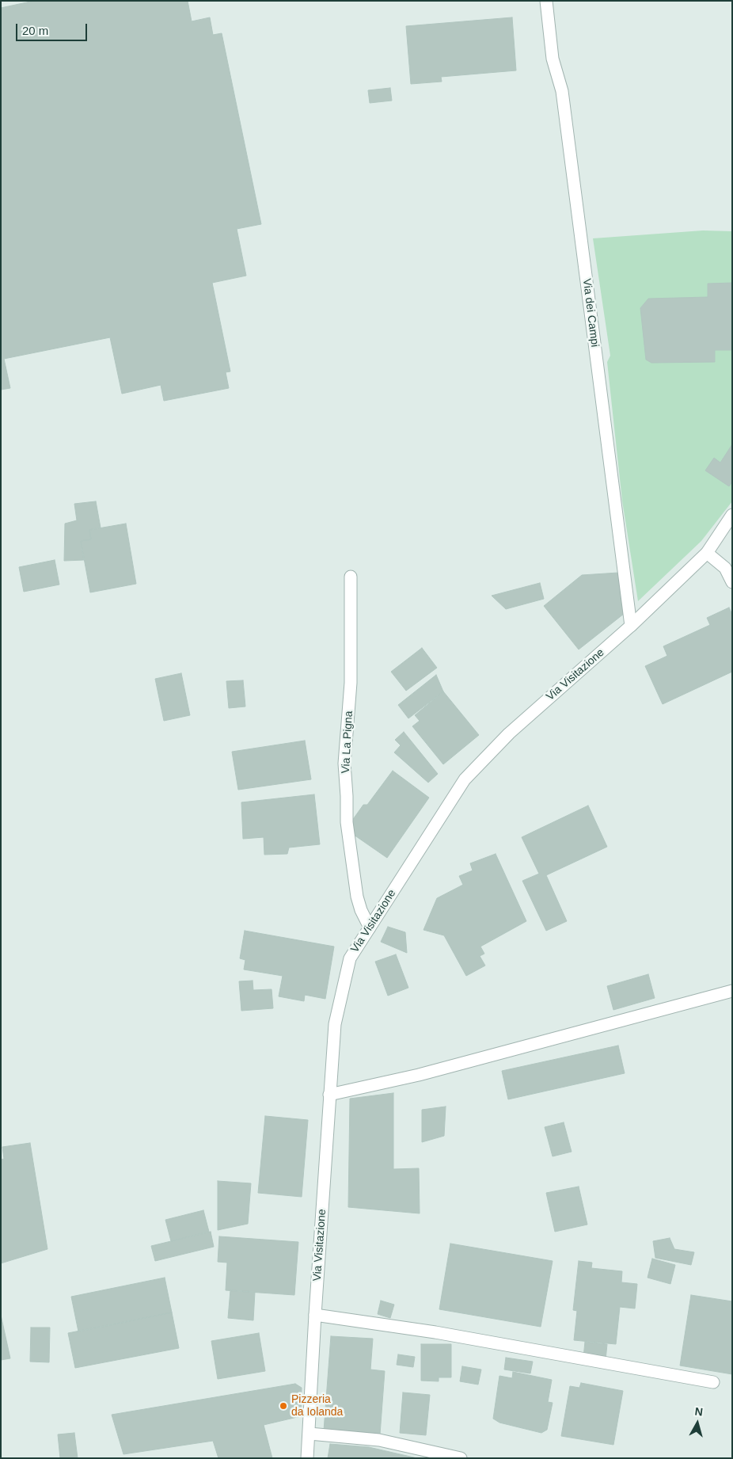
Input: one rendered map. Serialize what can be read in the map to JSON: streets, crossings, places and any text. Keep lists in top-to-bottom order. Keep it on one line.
{"streets":{"street":["Via dei Campi","Via Visitazione","Via La Pigna"]},"crossings":[["Via dei Campi","Via Visitazione"],["Via Visitazione","Via La Pigna"]],"places":["Pizzeria da Iolanda"],"scale_bar":"20 m","north":"top"}
